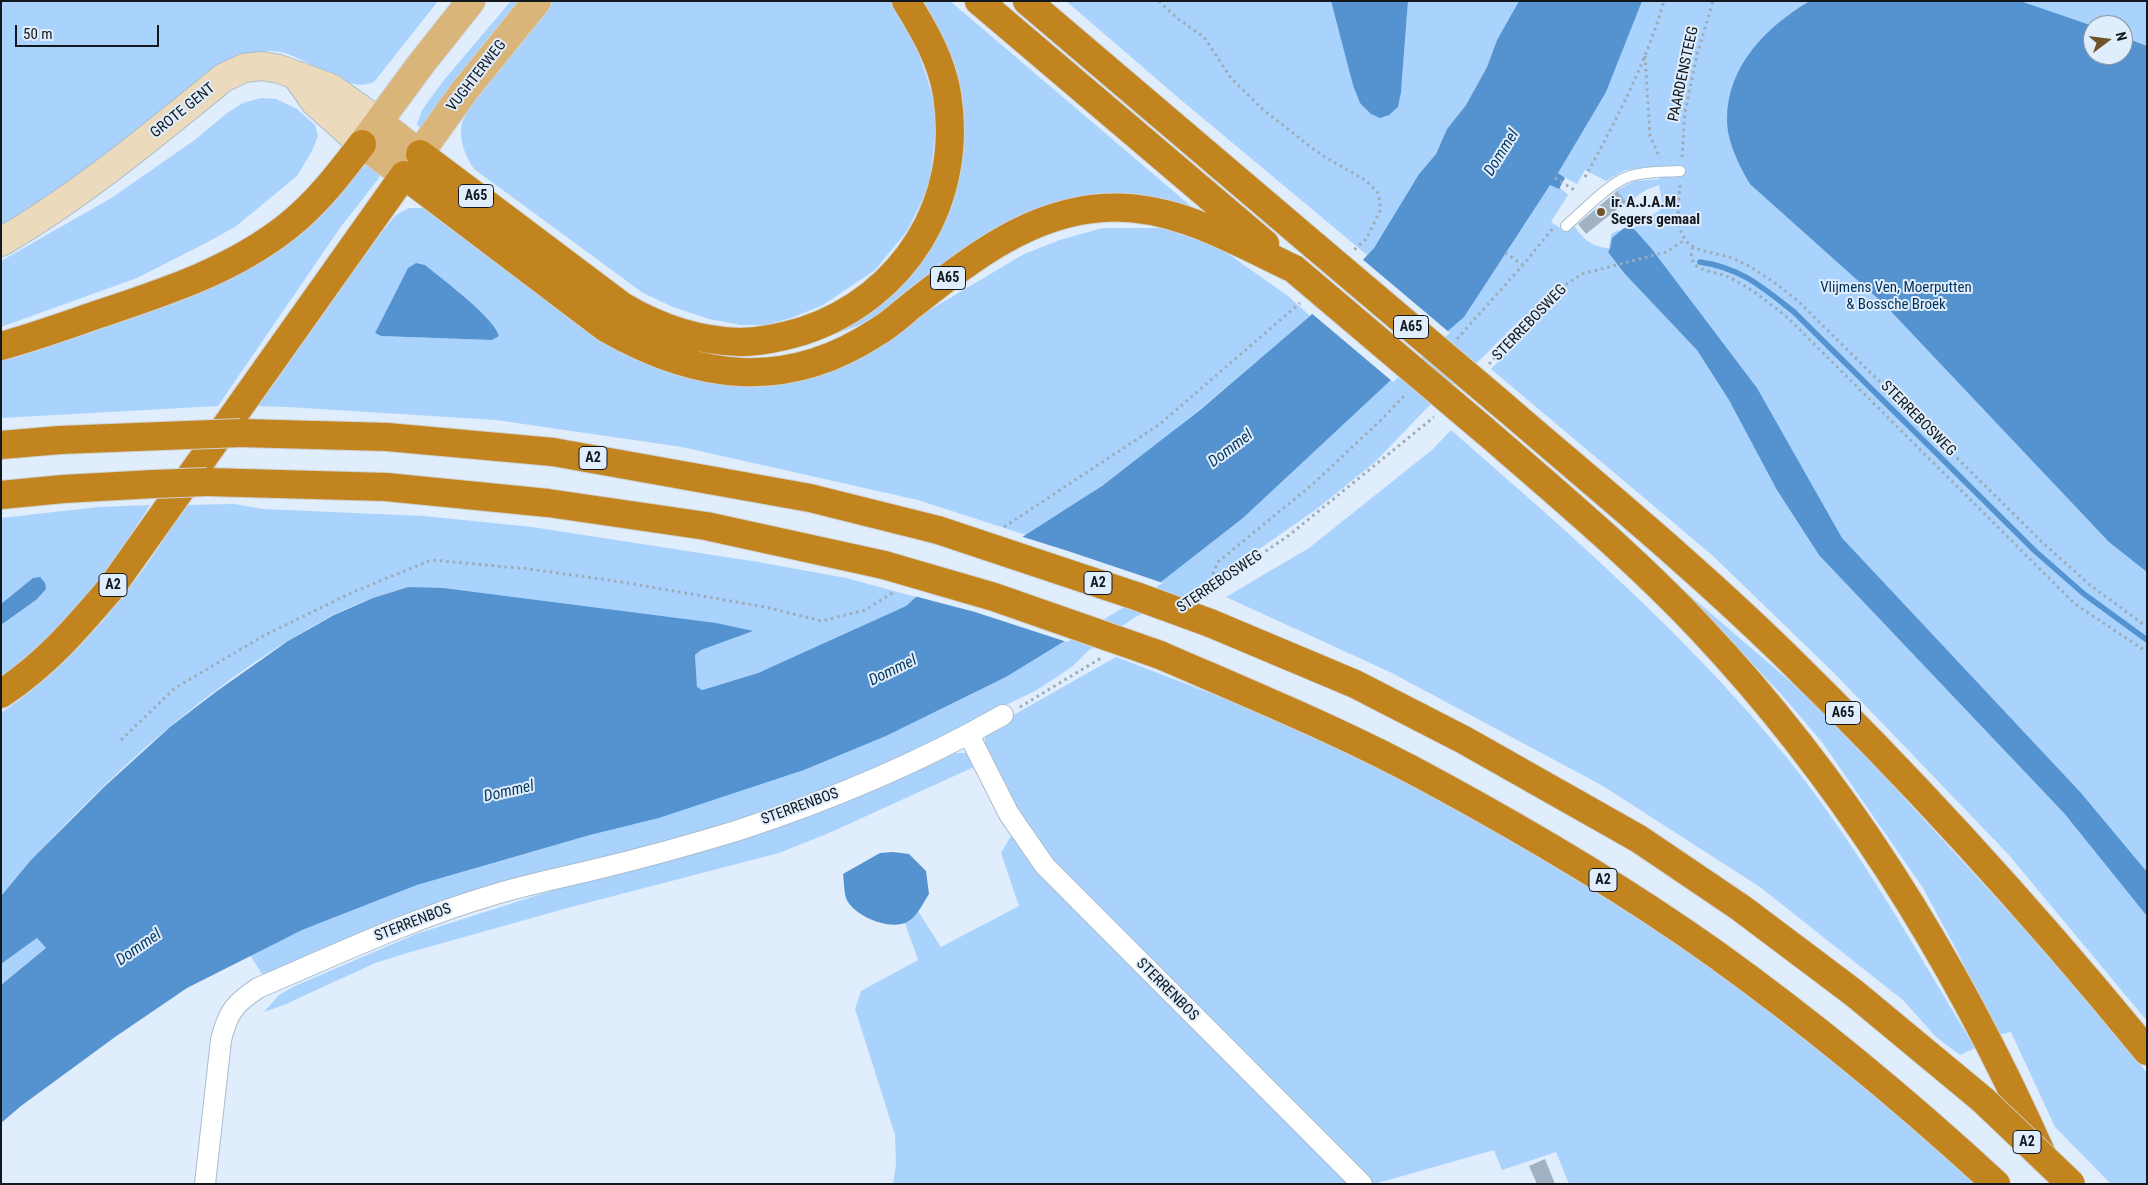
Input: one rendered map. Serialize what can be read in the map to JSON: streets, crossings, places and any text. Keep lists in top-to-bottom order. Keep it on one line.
{"streets":{"highway":["A65","A2"],"main road":["VUGHTERWEG"],"street":["GROTE GENT","STERRENBOS"],"path":["PAARDENSTEEG","STERREBOSWEG"]},"crossings":[["PAARDENSTEEG","STERREBOSWEG"],["VUGHTERWEG","A65"],["VUGHTERWEG","A2"],["A65","A2"]],"water":["Dommel"],"parks":["Vlijmens Ven, Moerputten & Bossche Broek"],"places":["ir. A.J.A.M. Segers gemaal"],"scale_bar":"50 m","north":"right"}
